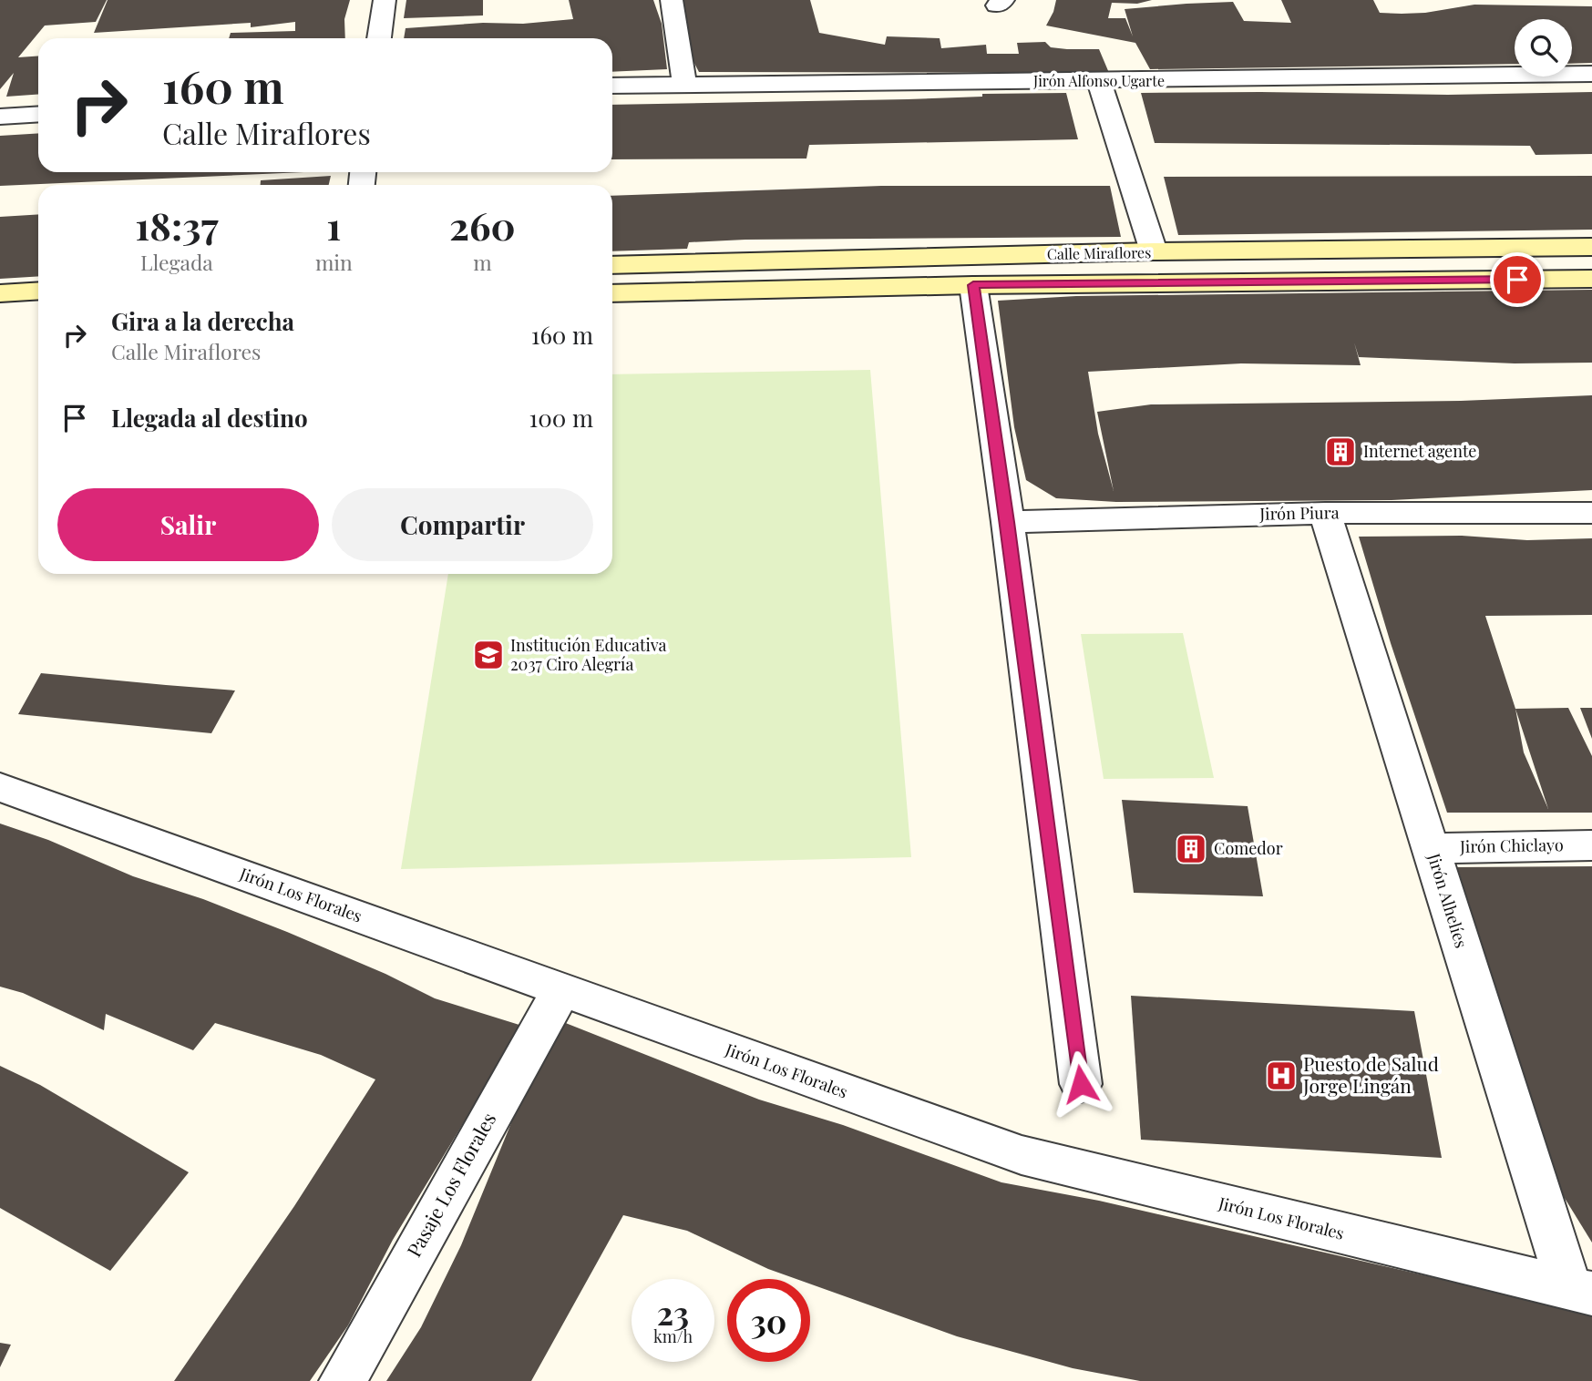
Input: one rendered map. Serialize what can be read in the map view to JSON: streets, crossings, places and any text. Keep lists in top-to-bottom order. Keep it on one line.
{"streets":{"street":["Jirón Alfonso Ugarte","Calle Miraflores","Jirón Piura","Jirón Chiclayo","Jirón Los Florales","Jirón Alhelíes","Pasaje Los Florales"]},"crossings":[["Jirón Piura","Jirón Alhelíes"],["Jirón Chiclayo","Jirón Alhelíes"],["Jirón Los Florales","Jirón Alhelíes"],["Jirón Los Florales","Pasaje Los Florales"]],"places":{"building":["Internet agente","Comedor"],"school or university":["Institución Educativa 2037 Ciro Alegría"],"hospital":["Puesto de Salud Jorge Lingán"]},"page":{"turn":["160 m","Calle Miraflores"],"eta":["18:37","Llegada","1","min","260","m"],"list":[{"name":"Gira a la derecha","note":"Calle Miraflores","value":"160 m"},{"name":"Llegada al destino","value":"100 m"}],"buttons":["Salir","Compartir"],"speed":"23 km/h","limit":"30"}}
